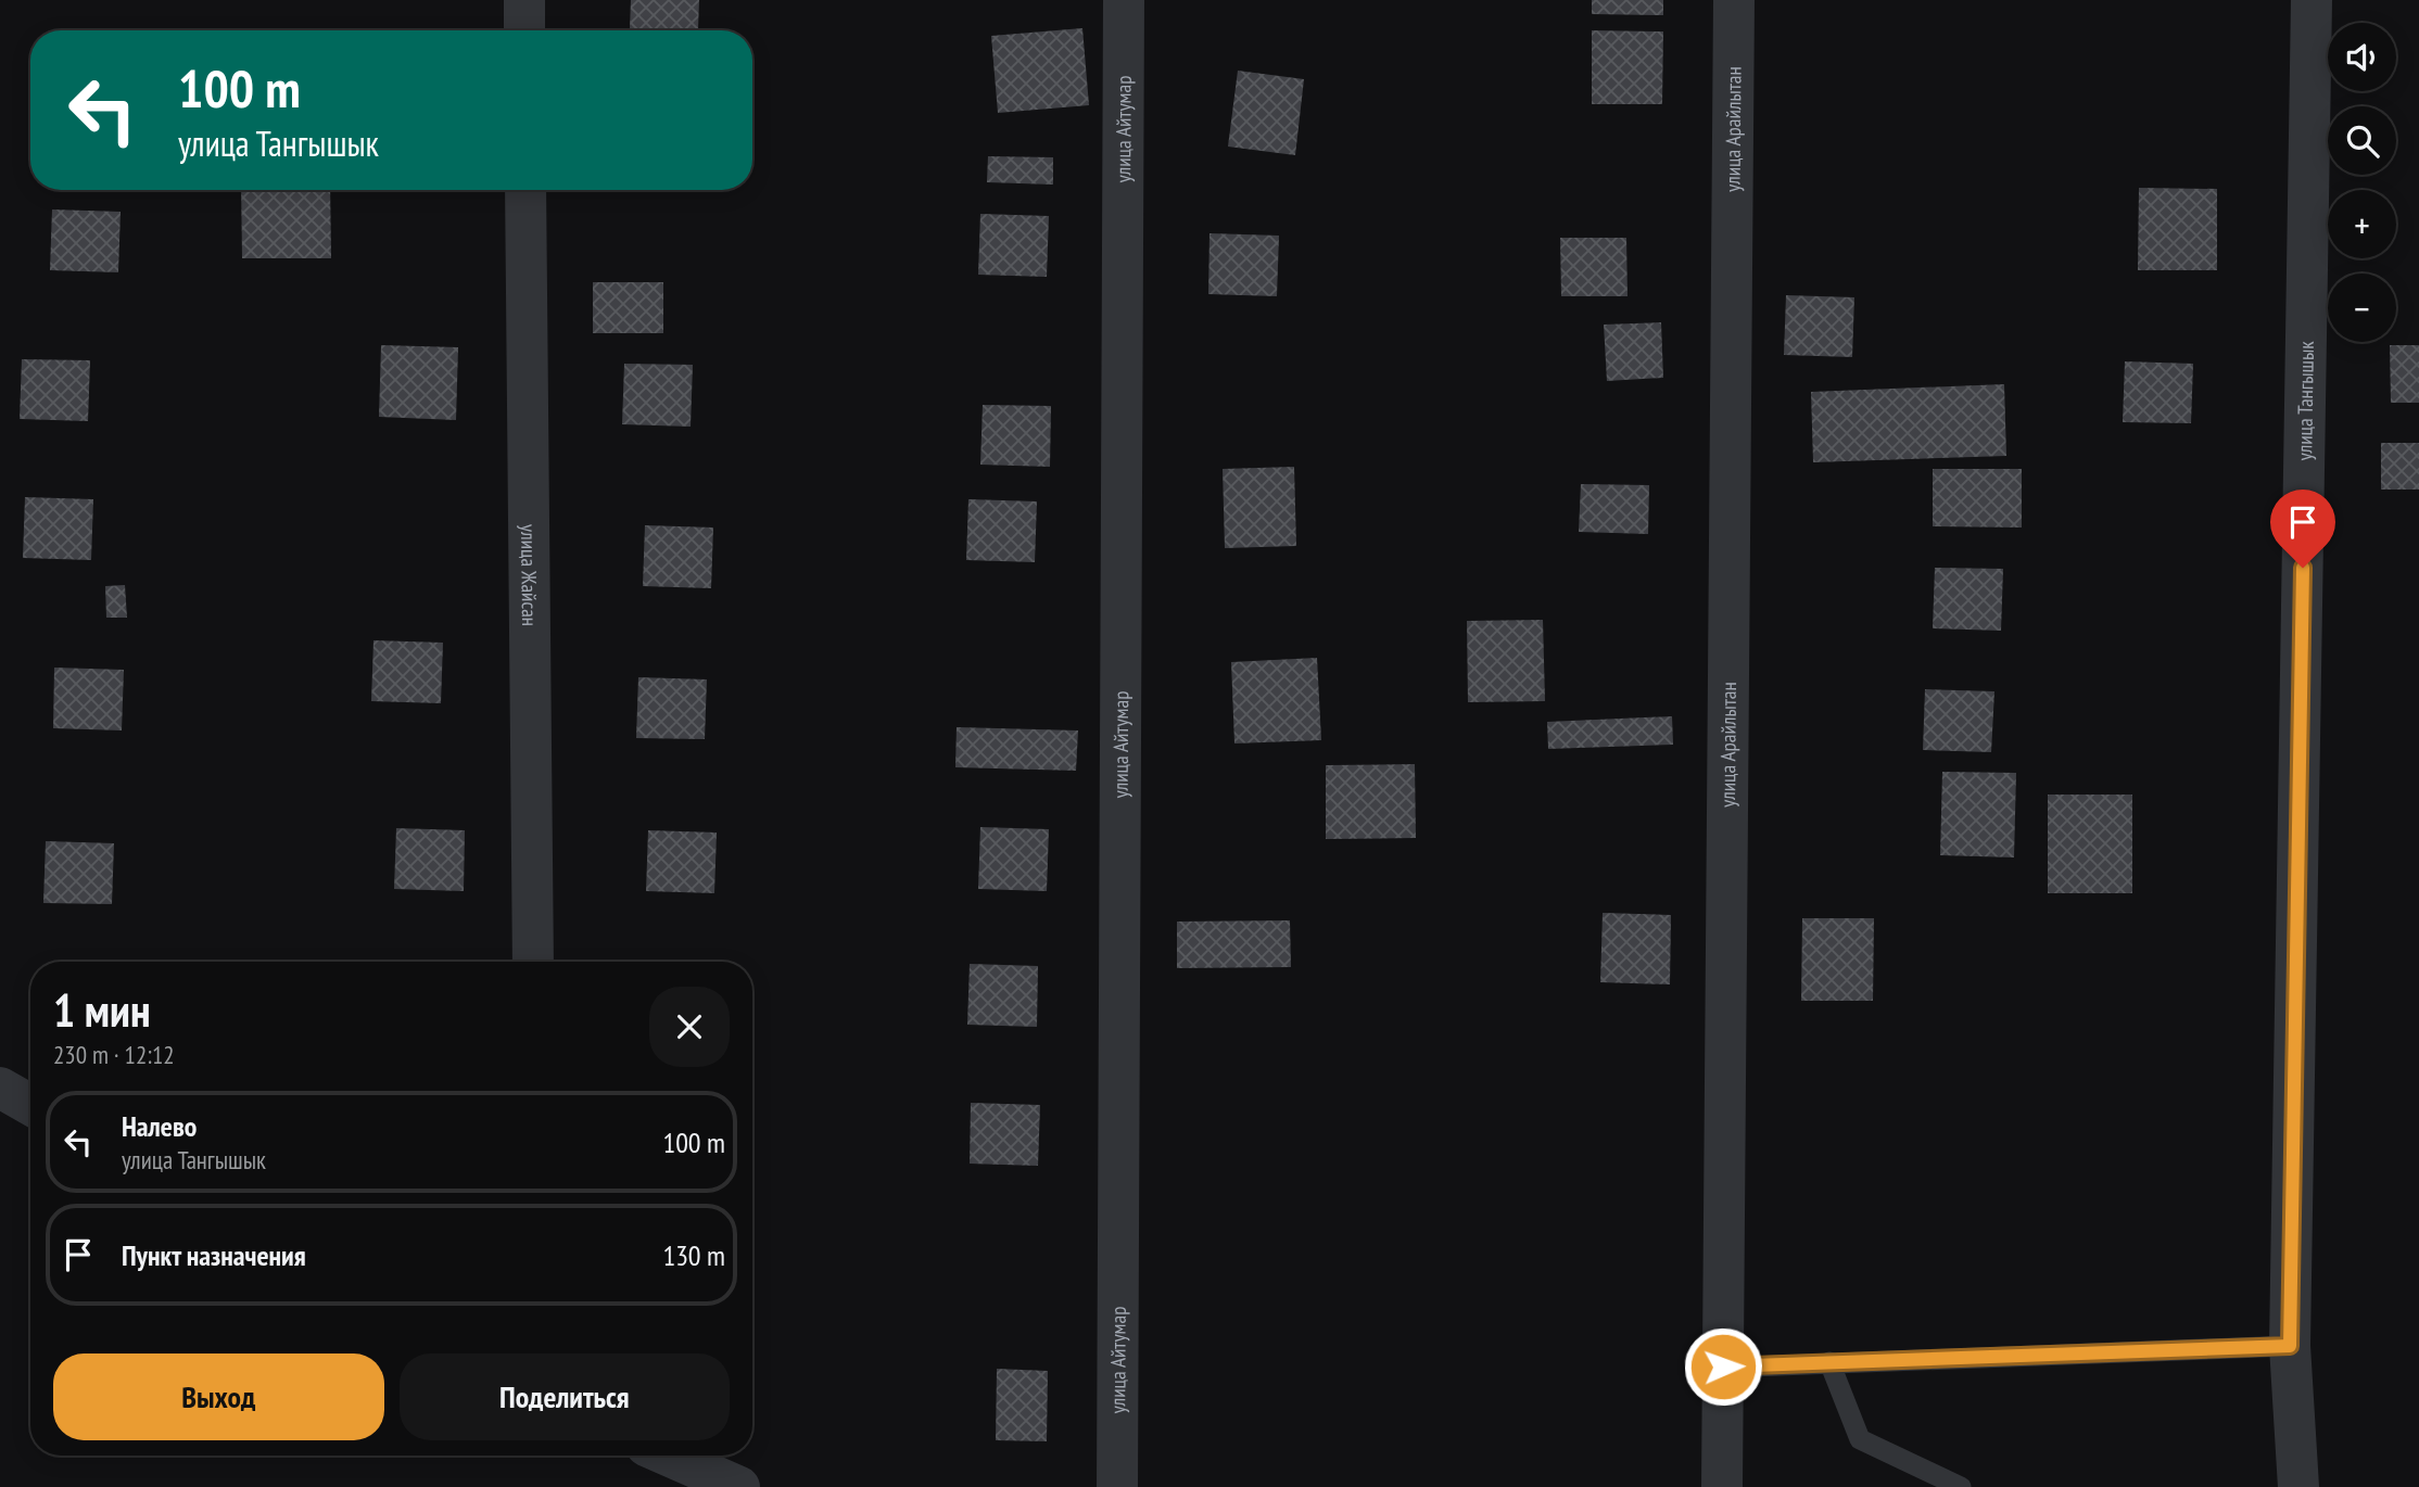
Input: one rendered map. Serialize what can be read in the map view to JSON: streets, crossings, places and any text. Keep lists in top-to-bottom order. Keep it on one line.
{"streets":{"street":["улица Айтумар","улица Арайлытан","улица Тангышык","улица Жайсан"]},"page":{"map_buttons":["+","−"],"turn":["100 m","улица Тангышык"],"heading":["1 мин","230 m · 12:12"],"list":[{"name":"Налево","note":"улица Тангышык","value":"100 m"},{"name":"Пункт назначения","value":"130 m"}],"buttons":["Выход","Поделиться"]}}
